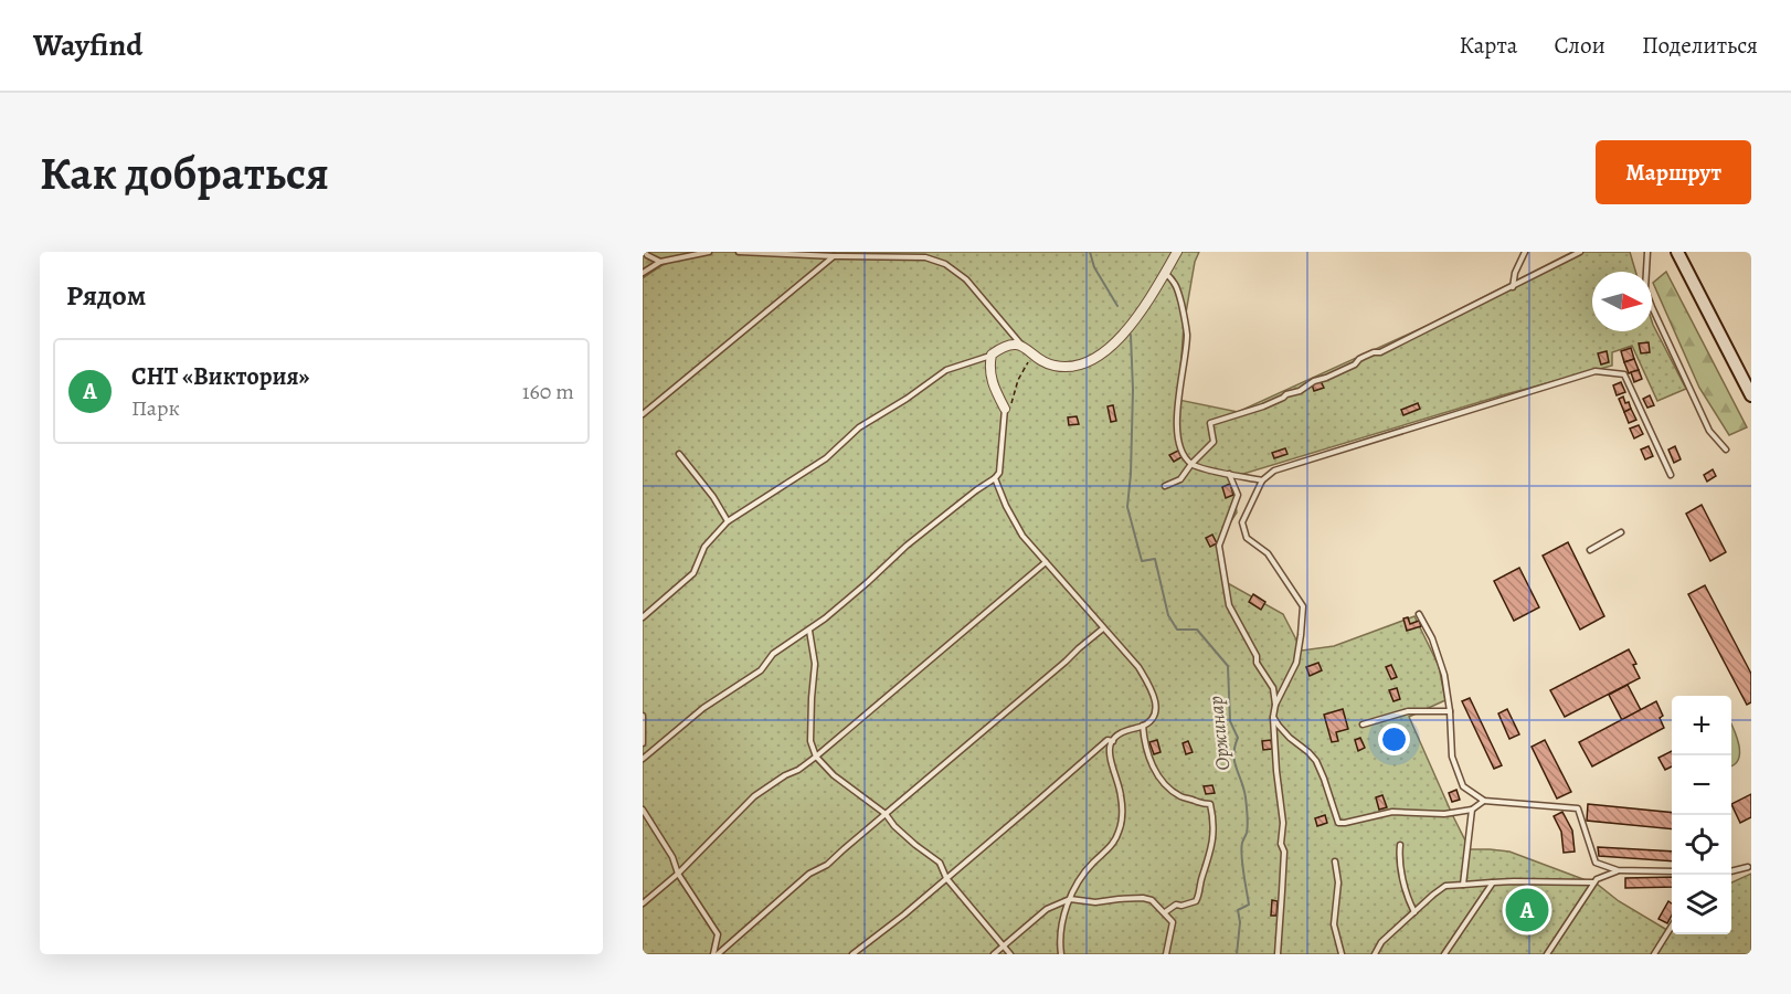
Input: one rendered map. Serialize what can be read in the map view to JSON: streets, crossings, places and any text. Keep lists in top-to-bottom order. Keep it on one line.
{"water":["Оржинар"],"north":"right","page":{"header":"Wayfind","nav":["Карта","Слои","Поделиться"],"buttons":"Маршрут","title":"Как добраться","heading":"Рядом","list":[{"mark":"A","name":"СНТ «Виктория»","note":"Парк","value":"160 m"}],"map_buttons":["+","−"],"pins":"A"}}
